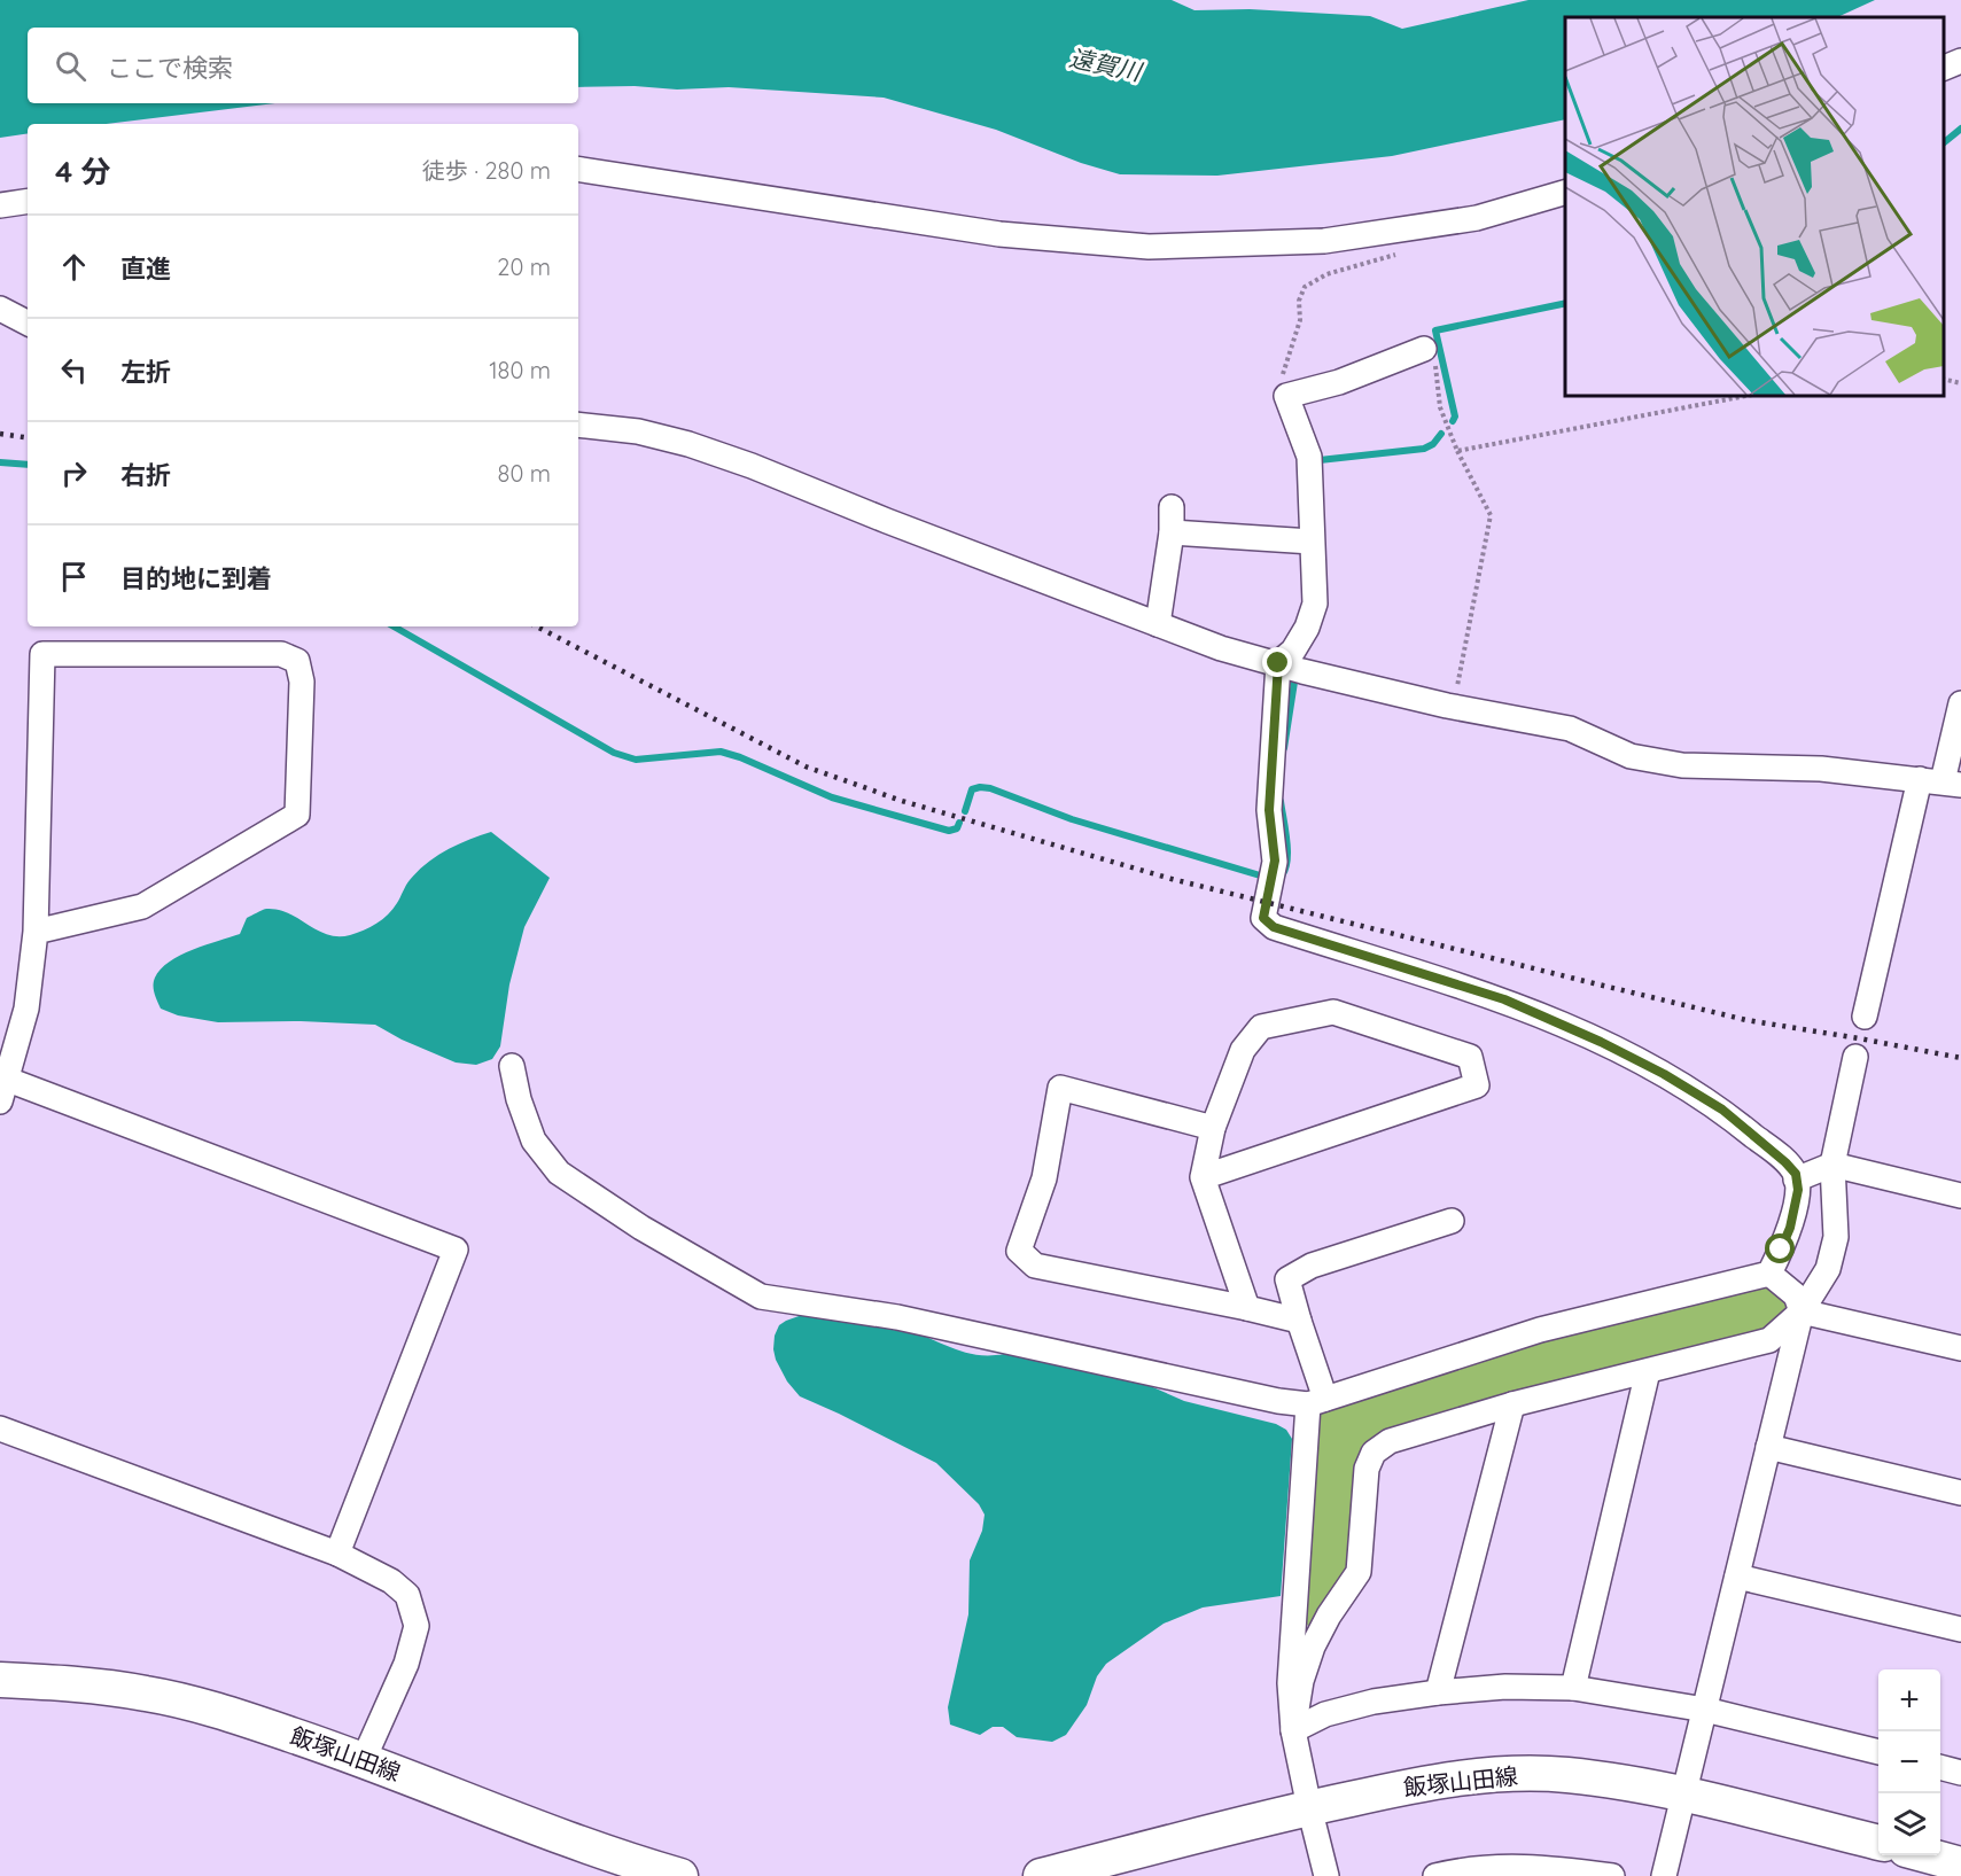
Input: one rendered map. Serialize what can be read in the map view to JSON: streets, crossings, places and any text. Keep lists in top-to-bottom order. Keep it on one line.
{"streets":{"main road":["飯塚山田線"]},"water":["遠賀川"],"page":{"search":"ここで検索","heading":["4 分","徒歩 · 280 m"],"list":[["直進","20 m"],["左折","180 m"],["右折","80 m"],"目的地に到着"],"map_buttons":["+","−"]}}
